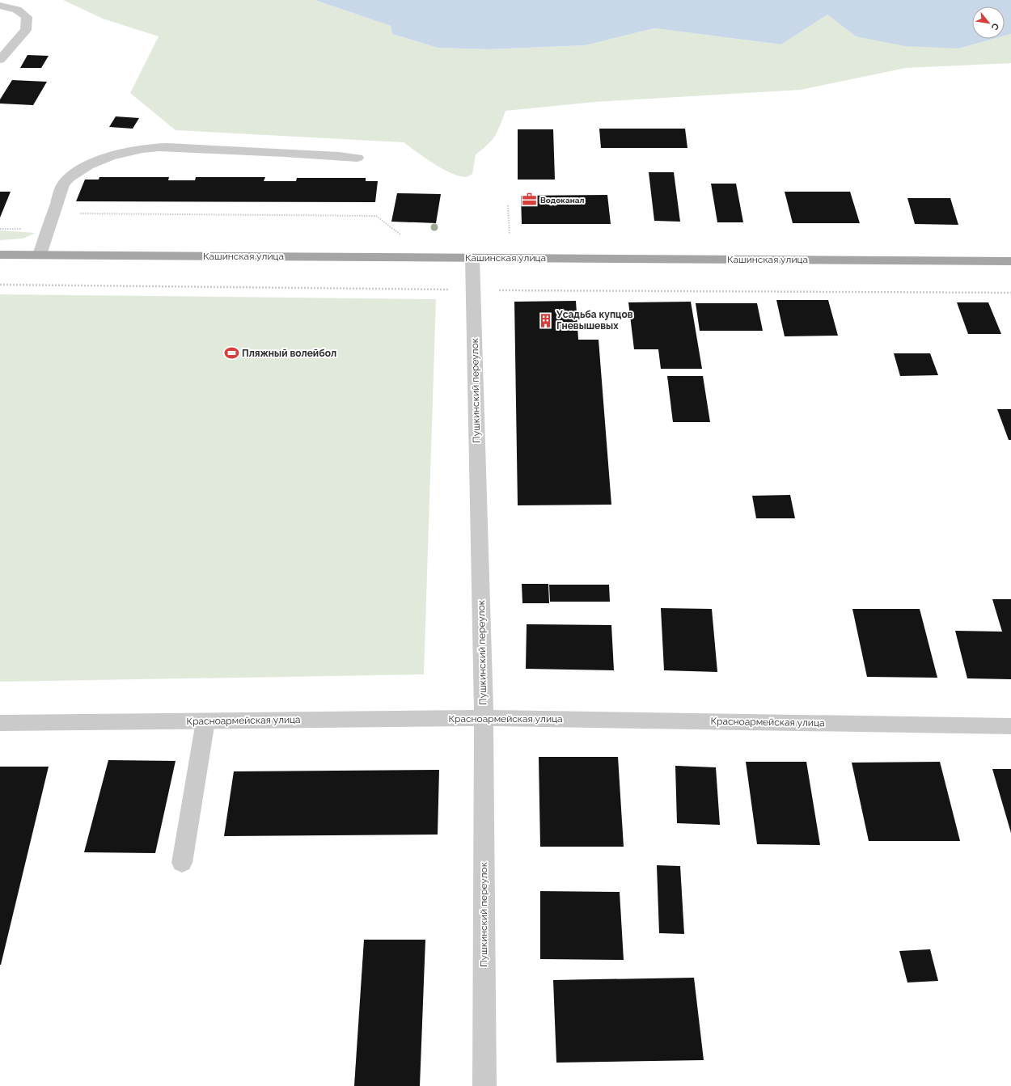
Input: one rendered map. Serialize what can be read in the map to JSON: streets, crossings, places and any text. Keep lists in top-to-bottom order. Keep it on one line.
{"streets":{"main road":["Кашинская улица"],"street":["Пушкинский переулок","Красноармейская улица"]},"crossings":[["Кашинская улица","Пушкинский переулок"],["Пушкинский переулок","Красноармейская улица"]],"places":{"office":["Водоканал"],"building":["Усадьба купцов Гневышевых"],"sports":["Пляжный волейбол"]},"north":"bottom right"}
